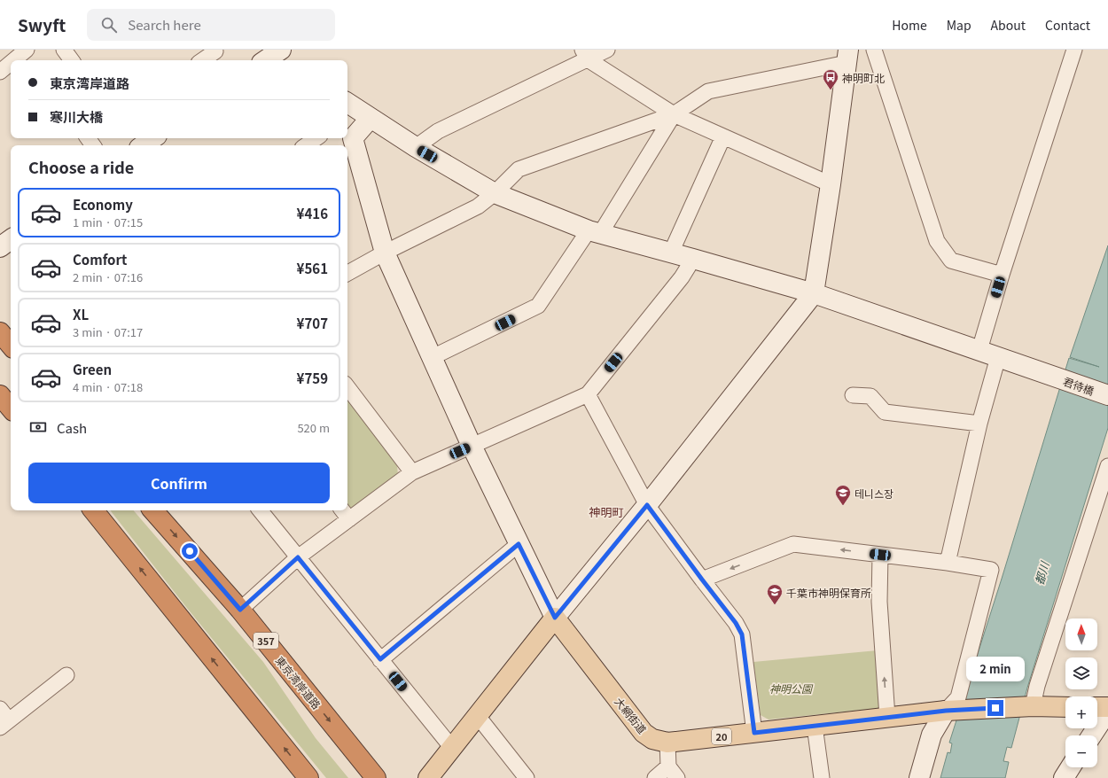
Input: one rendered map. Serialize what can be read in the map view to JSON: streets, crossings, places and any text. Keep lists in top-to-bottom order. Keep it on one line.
{"streets":{"highway":["357","東京湾岸道路"],"main road":["大網街道","20"],"street":["君待橋"]},"crossings":[["大網街道","20"]],"districts":["神明町"],"water":["都川"],"parks":["神明公園"],"places":{"bus stop":["神明町北"],"school or university":["테니스장","千葉市神明保育所"]},"north":"top","page":{"header":"Swyft","search":"Search here","nav":["Home","Map","About","Contact"],"banner":["東京湾岸道路","寒川大橋"],"heading":"Choose a ride","list":[{"name":"Economy","note":"1 min · 07:15","value":"¥416"},{"name":"Comfort","note":"2 min · 07:16","value":"¥561"},{"name":"XL","note":"3 min · 07:17","value":"¥707"},{"name":"Green","note":"4 min · 07:18","value":"¥759"}],"pay":["Cash","520 m"],"buttons":"Confirm","map_buttons":["+","−"],"bubble":"2 min"}}
